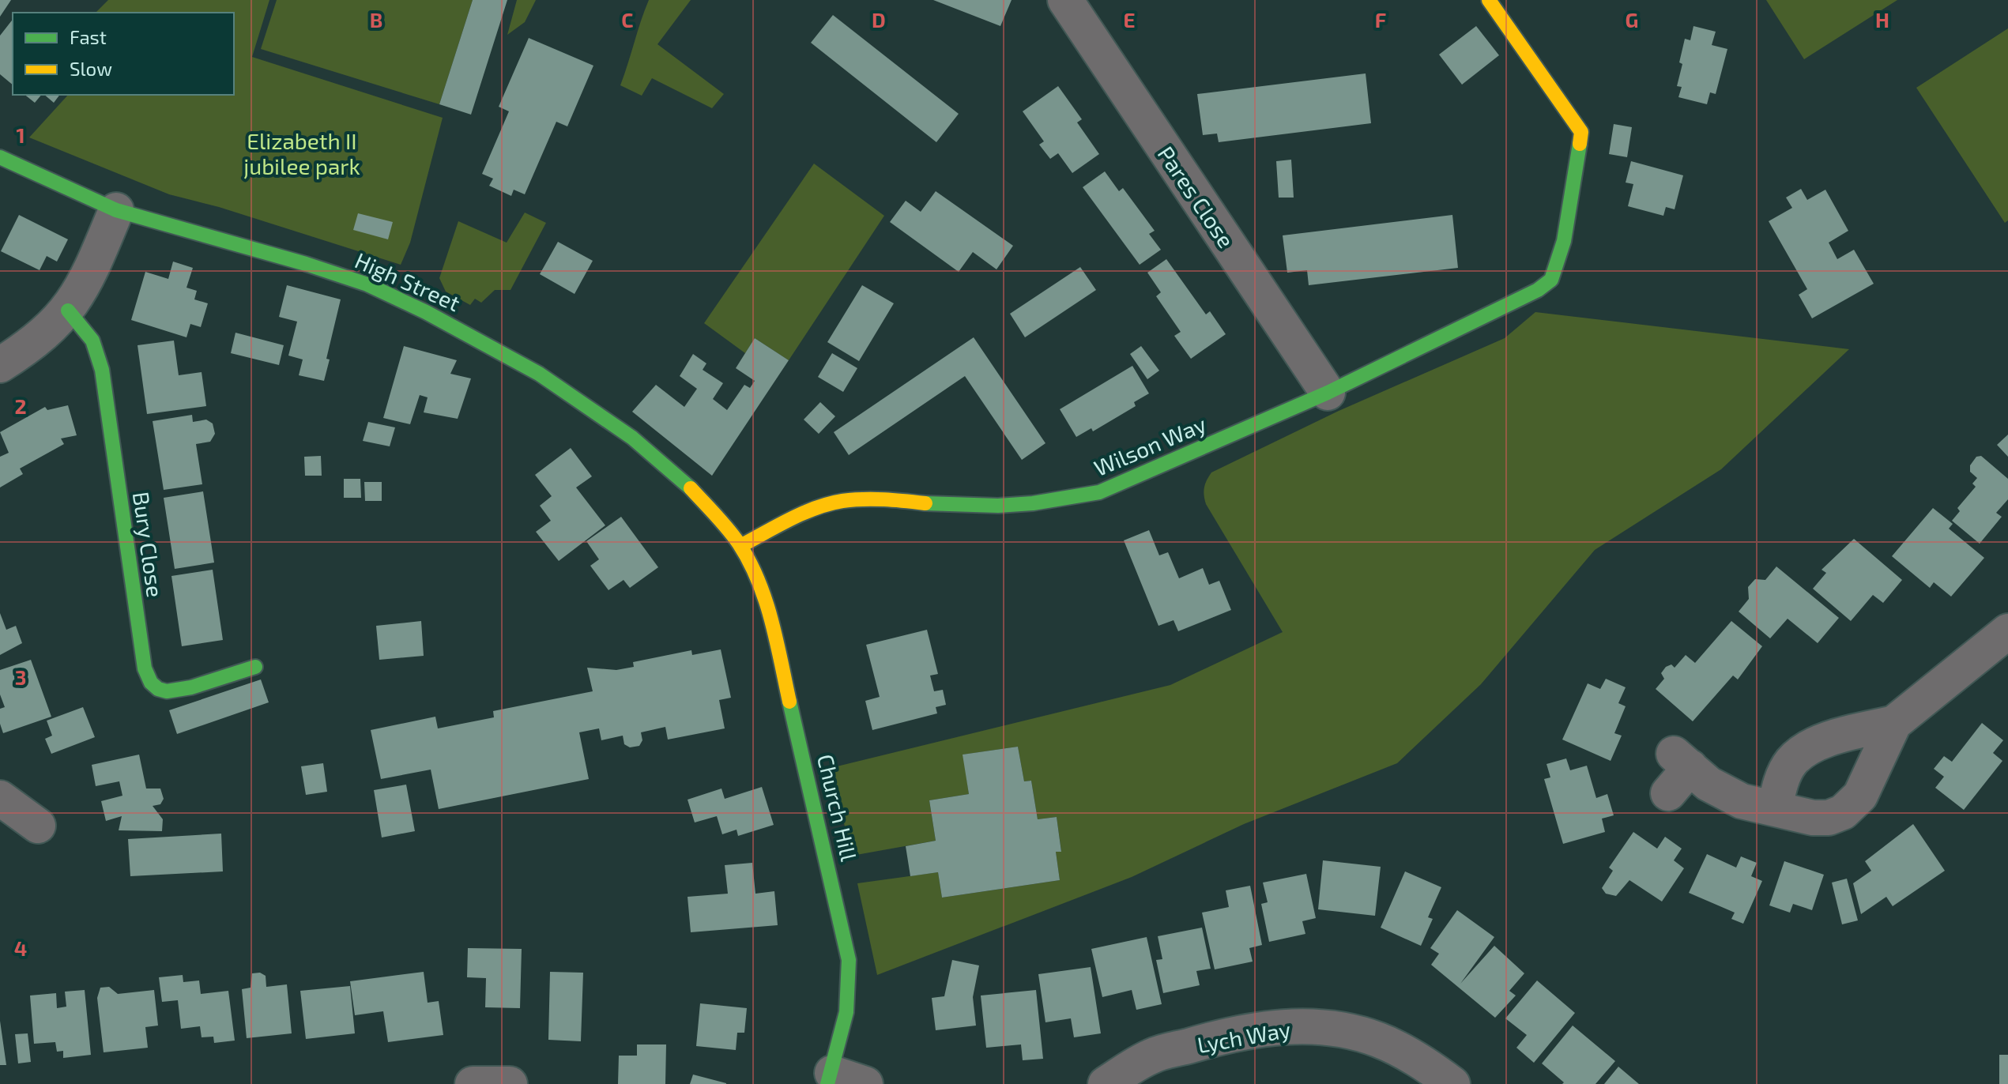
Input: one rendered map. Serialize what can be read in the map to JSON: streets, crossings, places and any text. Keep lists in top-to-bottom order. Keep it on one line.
{"streets":{"street":["Pares Close","High Street","Wilson Way","Bury Close","Church Hill","Lych Way"]},"crossings":[["Pares Close","Wilson Way"],["High Street","Wilson Way"],["High Street","Church Hill"],["Wilson Way","Church Hill"]],"parks":["Elizabeth II jubilee park"],"legend":["Fast","Slow"],"grid":{"columns":["B","C","D","E","F","G","H"],"rows":["1","2","3","4"]}}
